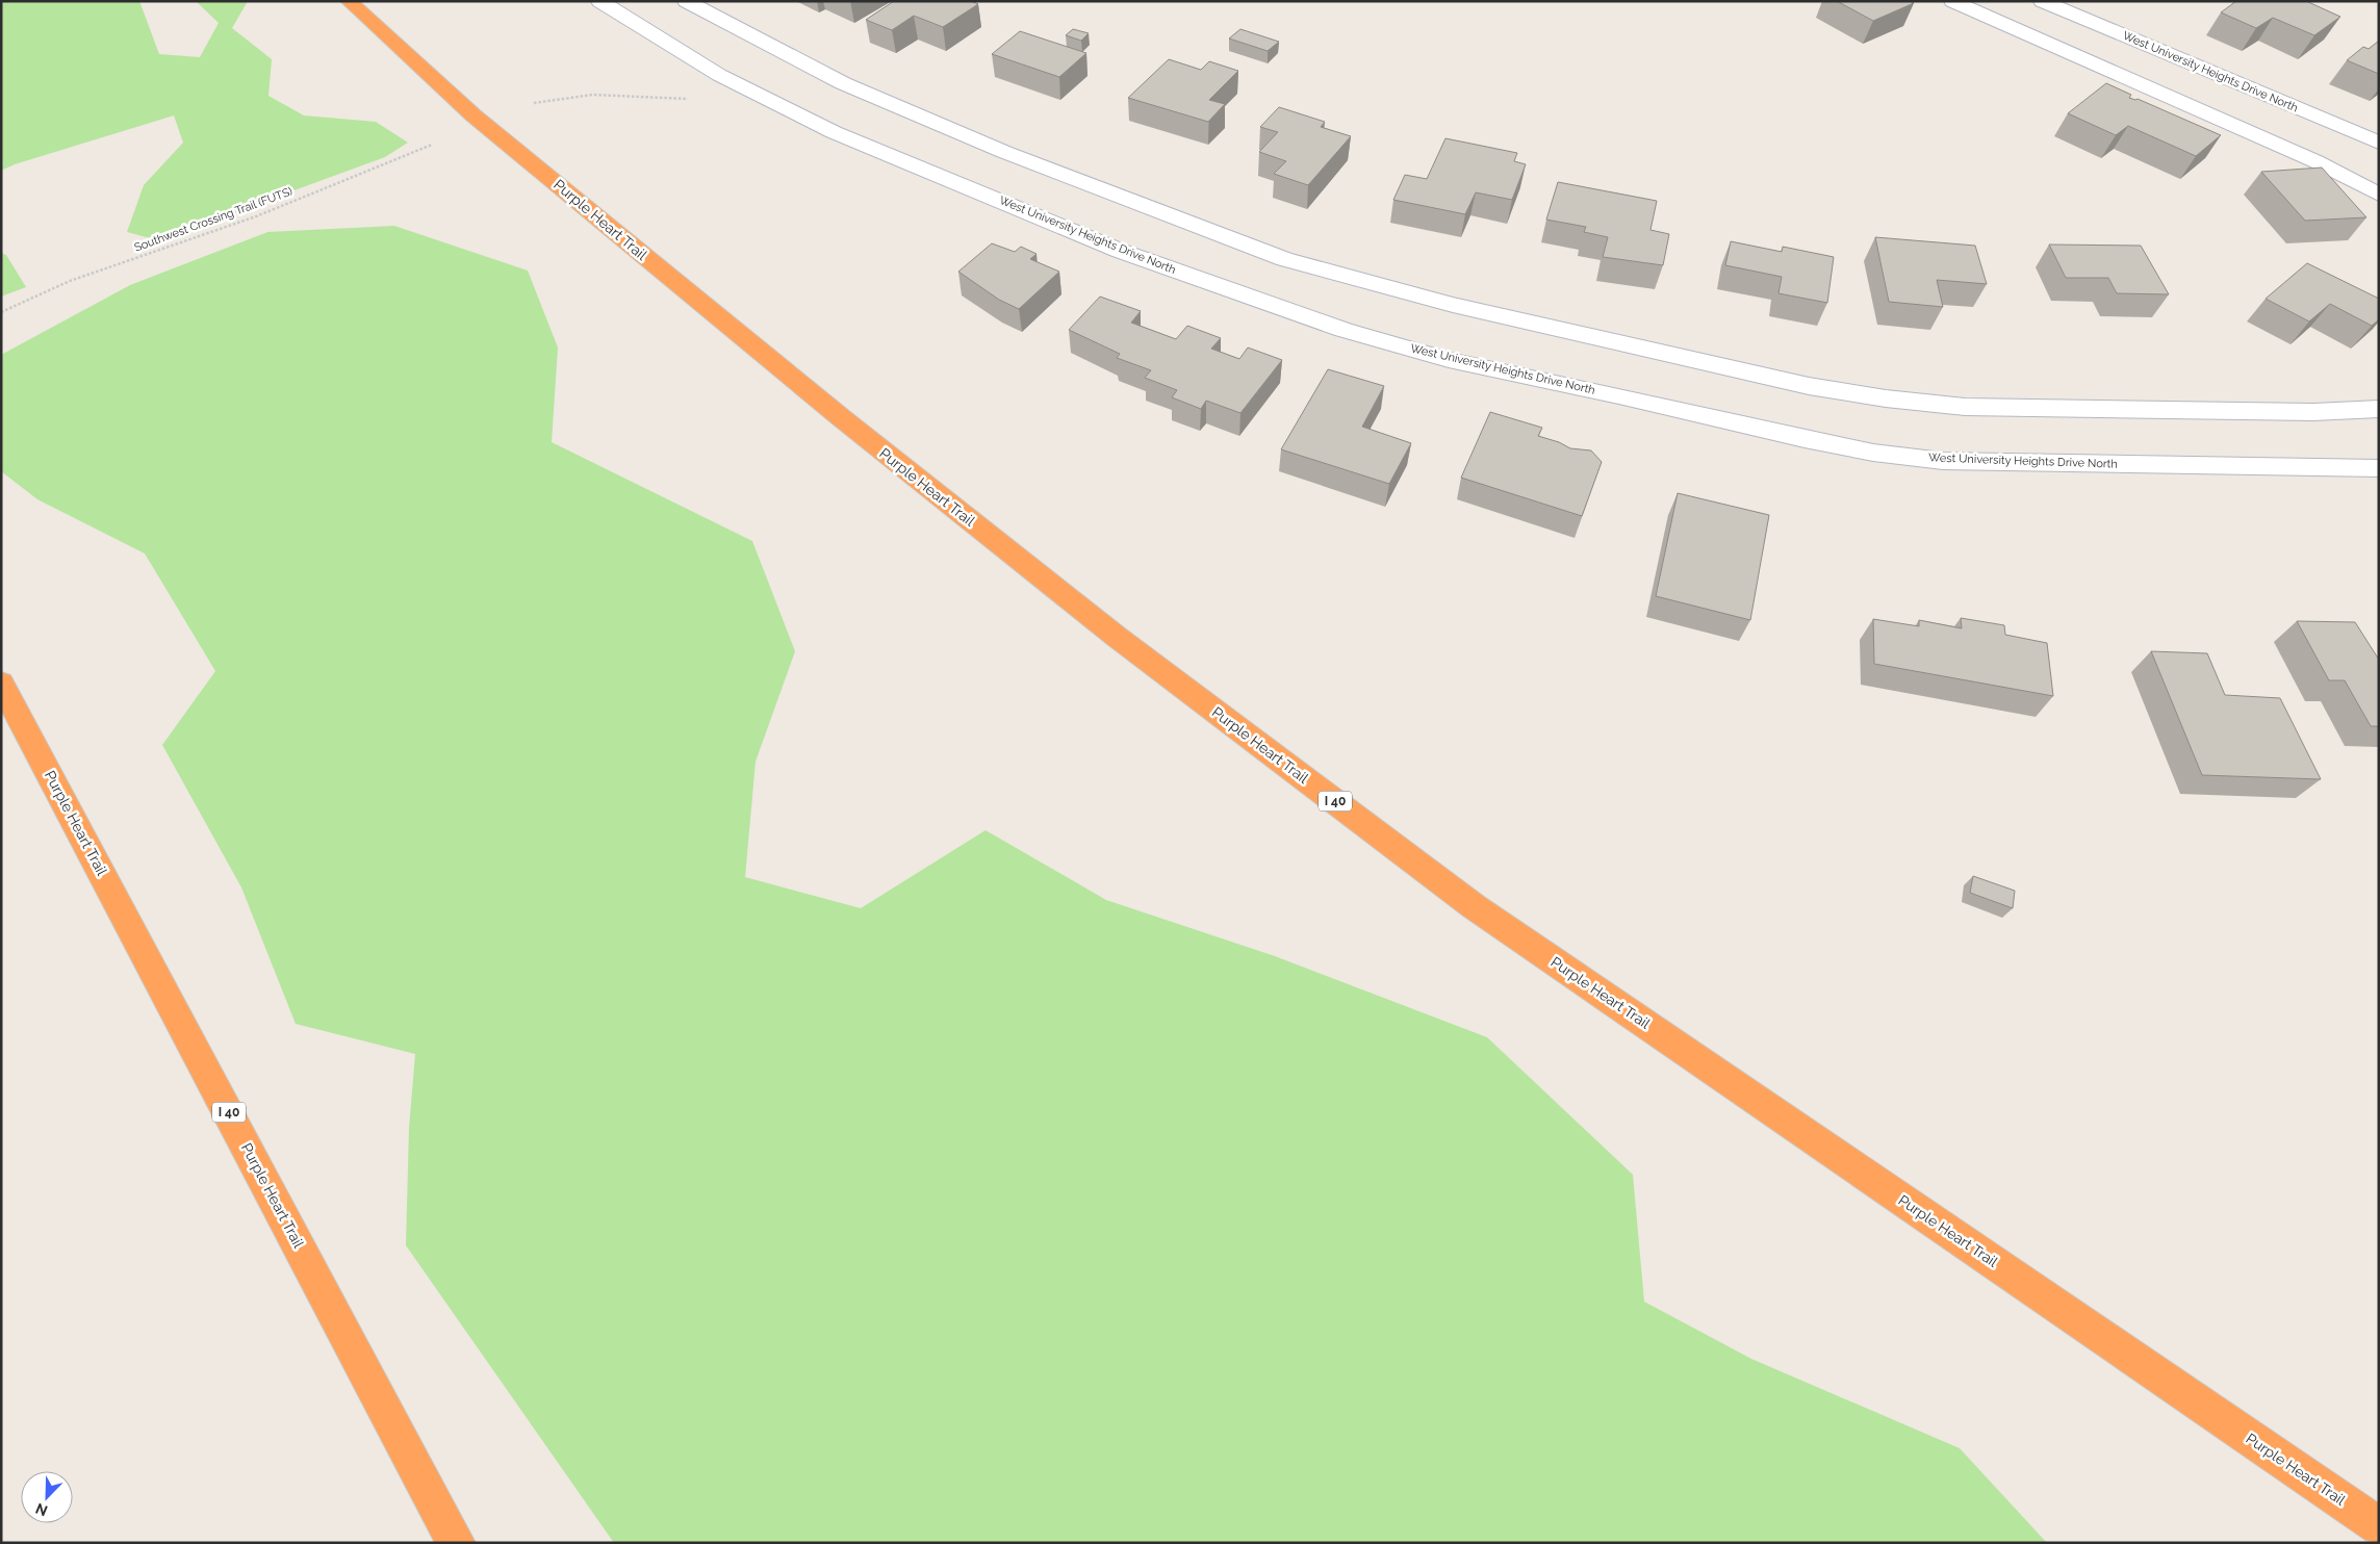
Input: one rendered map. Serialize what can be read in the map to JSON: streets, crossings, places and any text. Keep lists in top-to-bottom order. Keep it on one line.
{"streets":{"highway":["Purple Heart Trail","I 40"],"street":["West University Heights Drive North"],"path":["Southwest Crossing Trail (FUTS)"]},"north":"bottom left"}
